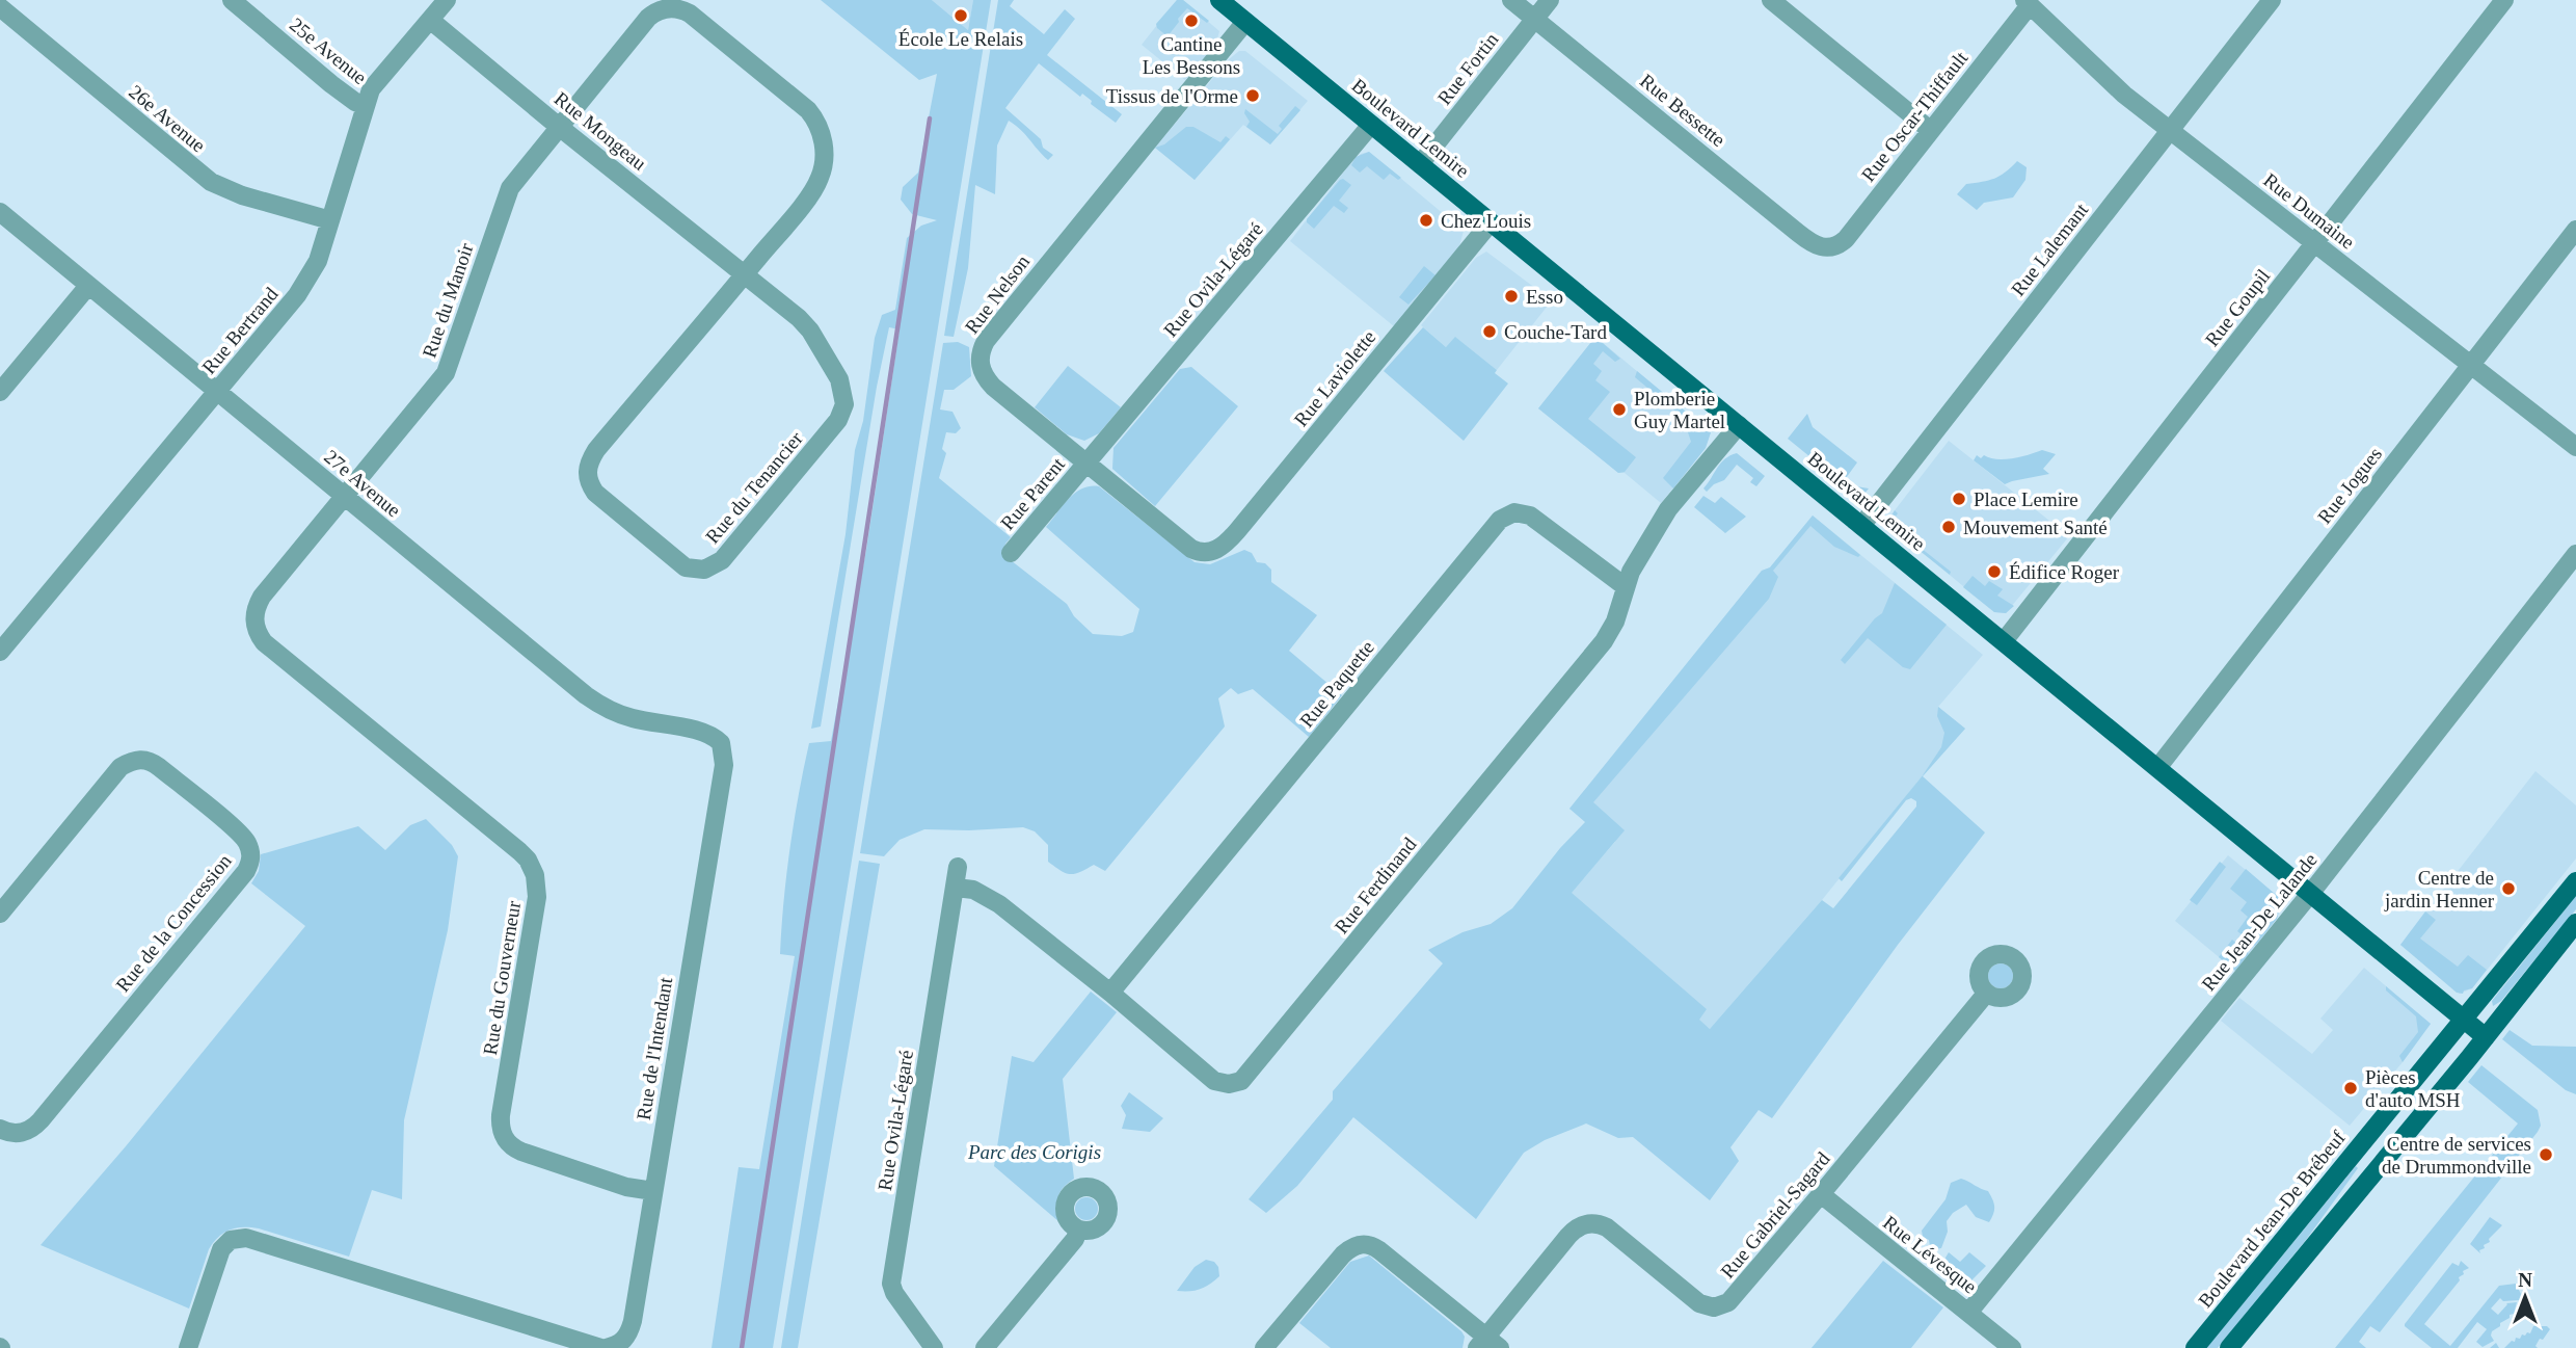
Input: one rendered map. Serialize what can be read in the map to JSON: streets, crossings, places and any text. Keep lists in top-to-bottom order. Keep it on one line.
{"streets":{"main road":["Boulevard Lemire","Boulevard Jean-De Brébeuf"],"street":["25e Avenue","Rue Fortin","Rue Bessette","Rue Oscar-Thiffault","26e Avenue","Rue Mongeau","Rue Dumaine","Rue Lalemant","Rue Ovila-Légaré","Rue Nelson","Rue du Manoir","Rue Goupil","Rue Bertrand","Rue Laviolette","27e Avenue","Rue Jogues","Rue du Tenancier","Rue Parent","Rue Paquette","Rue Ferdinand","Rue Jean-De Lalande","Rue de la Concession","Rue du Gouverneur","Rue de l'Intendant","Rue Gabriel-Sagard","Rue Lévesque"]},"crossings":[["25e Avenue","Rue Bertrand"],["Rue Fortin","Rue Bessette"],["Rue Fortin","Boulevard Lemire"],["Rue Bessette","Rue Oscar-Thiffault"],["Rue Oscar-Thiffault","Rue Dumaine"],["26e Avenue","Rue Bertrand"],["Boulevard Lemire","Rue Lalemant"],["Boulevard Lemire","Rue Ovila-Légaré"],["Boulevard Lemire","Rue Nelson"],["Boulevard Lemire","Rue Goupil"],["Boulevard Lemire","Rue Laviolette"],["Boulevard Lemire","Rue Jogues"],["Boulevard Lemire","Rue Ferdinand"],["Boulevard Lemire","Rue Jean-De Lalande"],["Boulevard Lemire","Boulevard Jean-De Brébeuf"],["Rue Mongeau","Rue du Manoir"],["Rue Mongeau","Rue Bertrand"],["Rue Mongeau","Rue du Tenancier"],["Rue Dumaine","Rue Lalemant"],["Rue Dumaine","Rue Goupil"],["Rue Dumaine","Rue Jogues"],["Rue Ovila-Légaré","Rue Nelson"],["Rue Ovila-Légaré","Rue Parent"],["Rue Ovila-Légaré","Rue Ferdinand"],["Rue Nelson","Rue Laviolette"],["Rue Nelson","Rue Parent"],["Rue du Manoir","27e Avenue"],["Rue du Manoir","Rue du Tenancier"],["Rue du Manoir","Rue du Gouverneur"],["Rue Bertrand","27e Avenue"],["27e Avenue","Rue de l'Intendant"],["Rue Paquette","Rue Ferdinand"],["Rue Jean-De Lalande","Rue Lévesque"],["Rue du Gouverneur","Rue de l'Intendant"],["Rue Gabriel-Sagard","Rue Lévesque"]],"parks":["Parc des Corigis"],"places":["École Le Relais","Cantine Les Bessons","Tissus de l'Orme","Chez Louis","Esso","Couche-Tard","Plomberie Guy Martel","Place Lemire","Mouvement Santé","Édifice Roger","Centre de jardin Henner","Pièces d'auto MSH","Centre de services de Drummondville"],"north":"top"}
